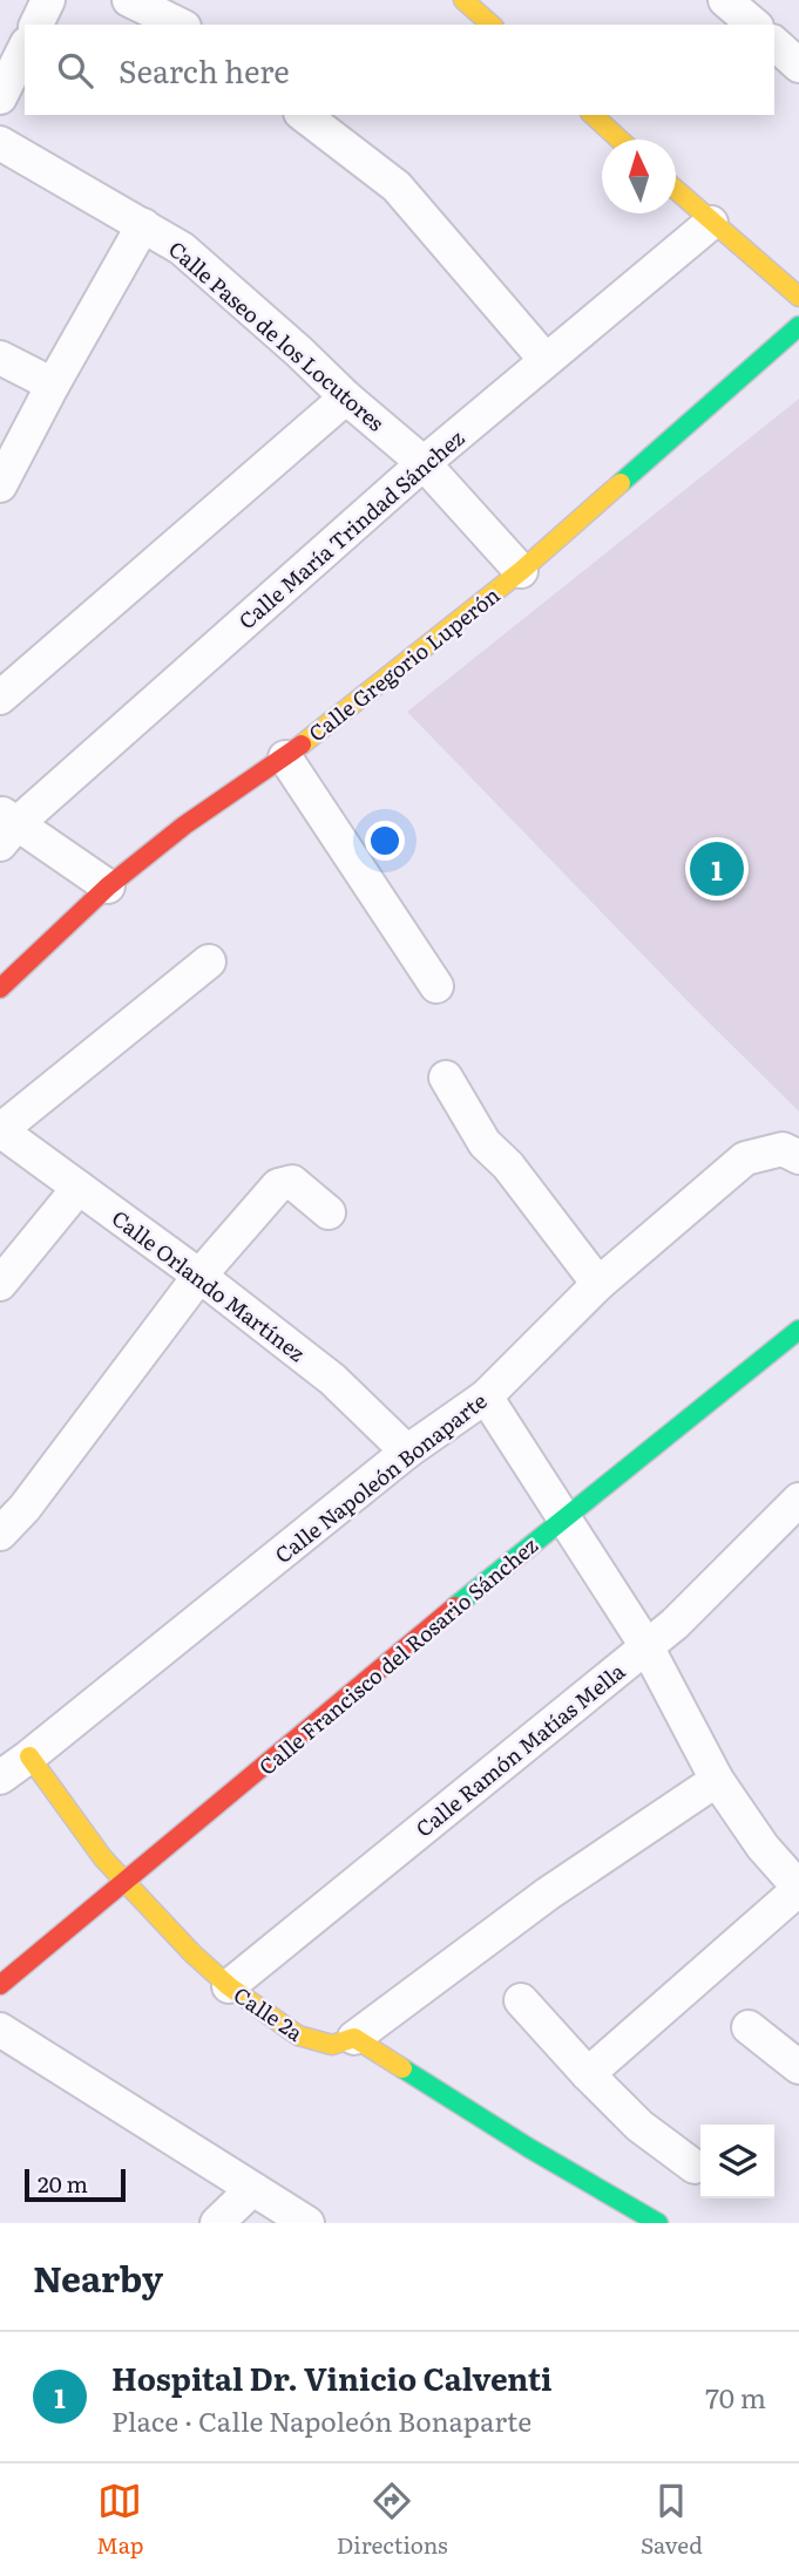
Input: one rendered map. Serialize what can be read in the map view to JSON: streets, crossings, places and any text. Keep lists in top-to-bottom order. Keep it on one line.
{"streets":{"street":["Calle Paseo de los Locutores","Calle María Trindad Sánchez","Calle Gregorio Luperón","Calle Orlando Martínez","Calle Napoleón Bonaparte","Calle Francisco del Rosario Sánchez","Calle Ramón Matías Mella","Calle 2a"]},"crossings":[["Calle Paseo de los Locutores","Calle María Trindad Sánchez"],["Calle Paseo de los Locutores","Calle Gregorio Luperón"],["Calle Orlando Martínez","Calle Napoleón Bonaparte"],["Calle Napoleón Bonaparte","Calle 2a"],["Calle Francisco del Rosario Sánchez","Calle 2a"],["Calle Ramón Matías Mella","Calle 2a"]],"scale_bar":"20 m","north":"top","page":{"search":"Search here","pins":"1","scale":"20 m","heading":"Nearby","list":[{"mark":"1","name":"Hospital Dr. Vinicio Calventi","note":"Place · Calle Napoleón Bonaparte","value":"70 m"}],"nav":["Map","Directions","Saved"]}}
